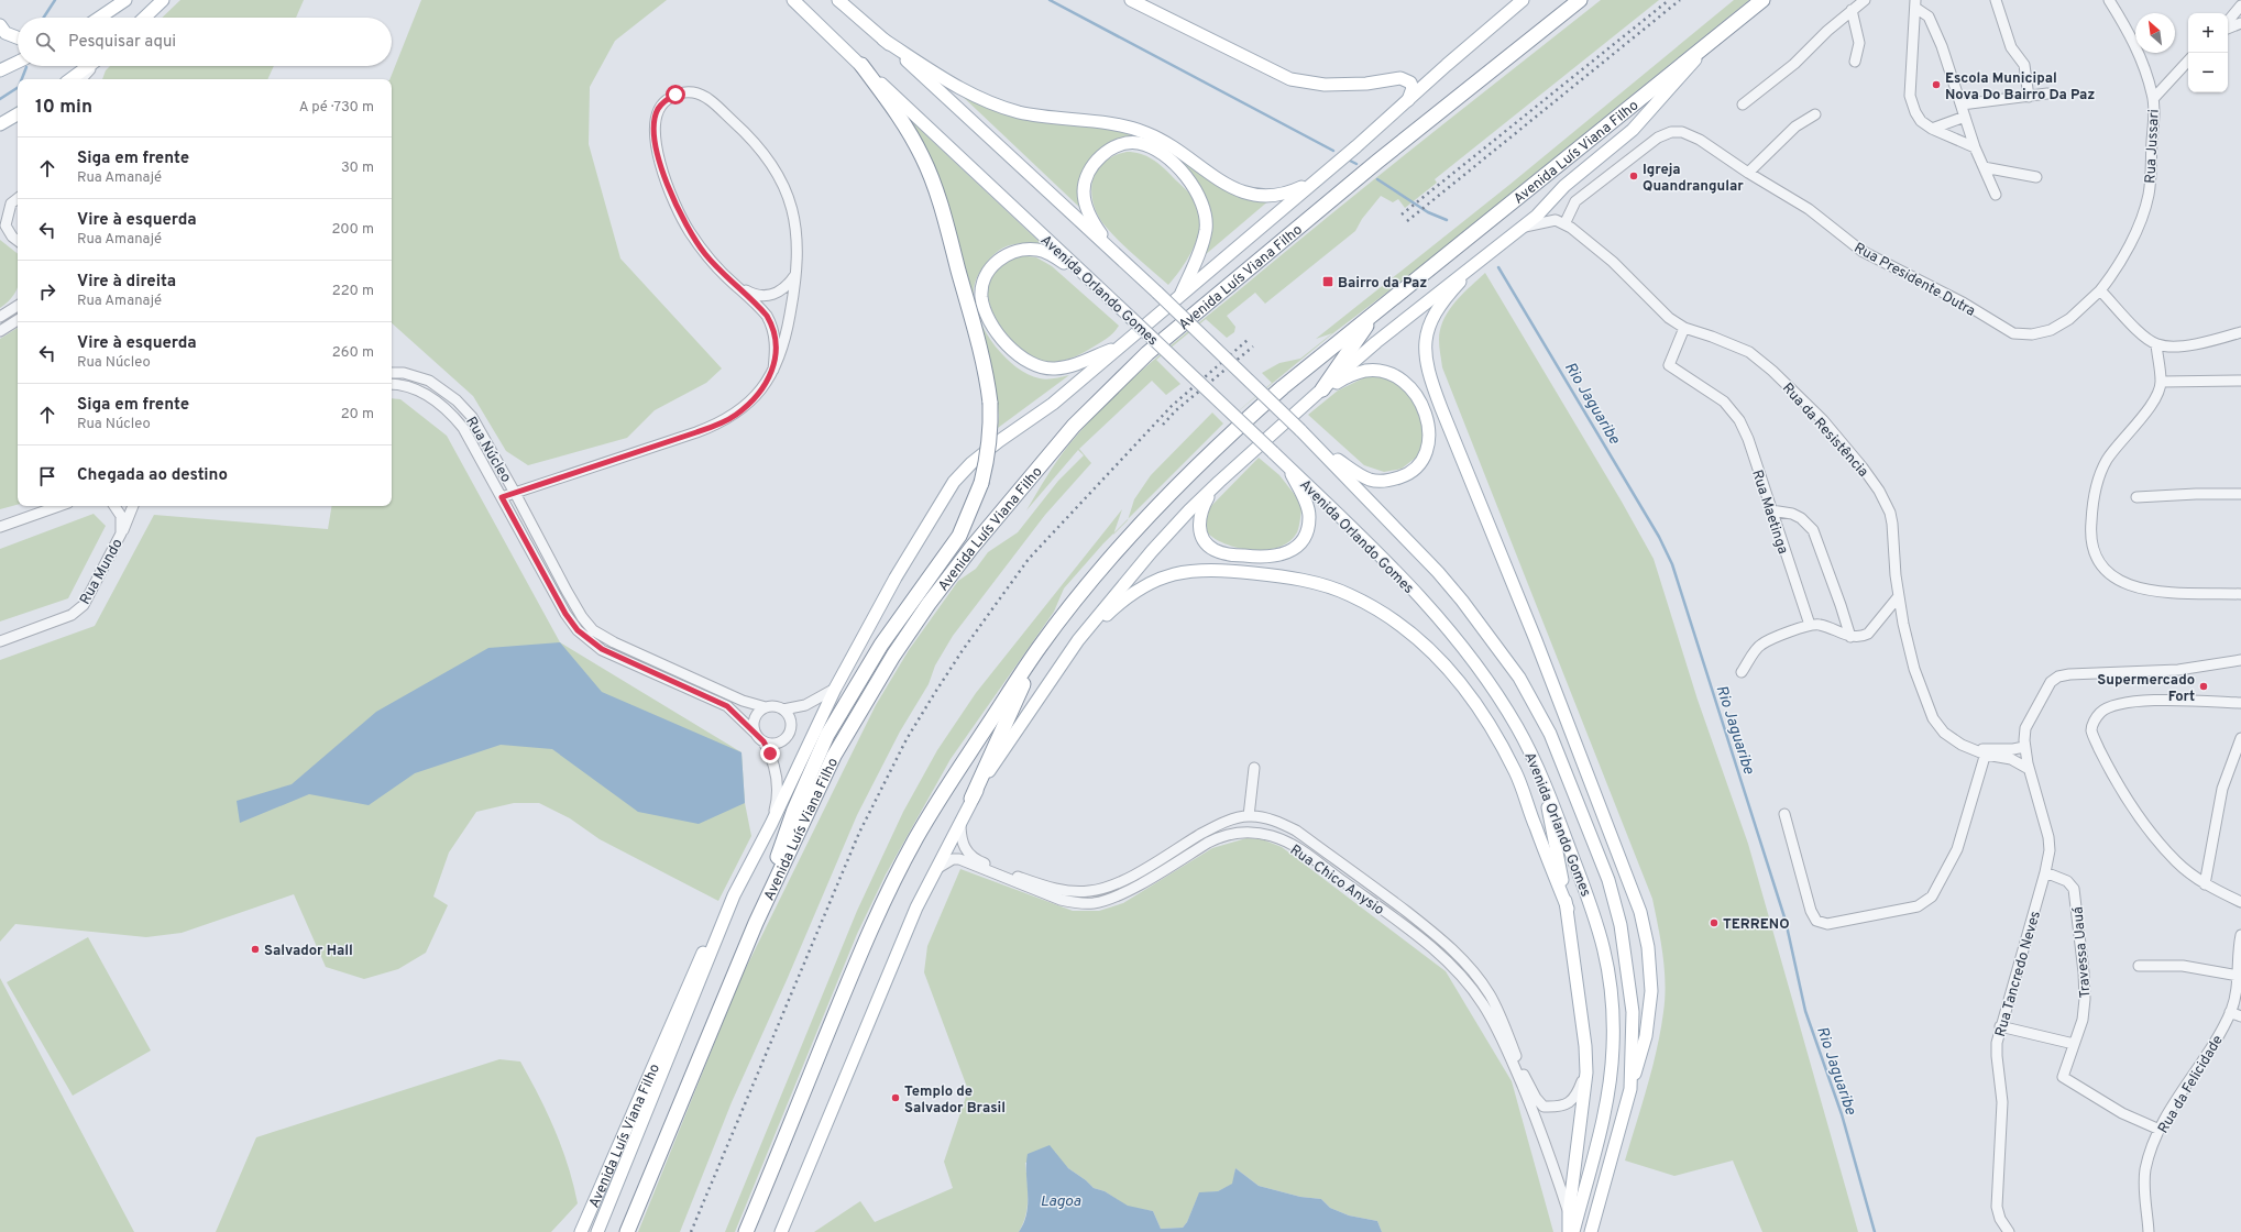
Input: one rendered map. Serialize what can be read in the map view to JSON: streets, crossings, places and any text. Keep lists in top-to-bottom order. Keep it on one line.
{"streets":{"highway":["Avenida Luís Viana Filho"],"main road":["Avenida Orlando Gomes"],"street":["Rua Jussari","Rua Presidente Dutra","Rua da Resistência","Rua Núcleo","Rua Maetinga","Rua Mundo","Rua Chico Anysio","Travessa Uauá","Rua Tancredo Neves","Rua da Felicidade"]},"crossings":[["Rua Jussari","Rua Presidente Dutra"],["Avenida Luís Viana Filho","Rua Chico Anysio"],["Rua Presidente Dutra","Rua da Resistência"],["Rua da Resistência","Rua Maetinga"],["Rua da Resistência","Rua Tancredo Neves"],["Travessa Uauá","Rua Tancredo Neves"],["Travessa Uauá","Rua da Felicidade"]],"water":["Rio Jaguaribe","Lagoa"],"places":{"other":["Escola Municipal Nova Do Bairro Da Paz","Igreja Quandrangular","Supermercado Fort","TERRENO","Salvador Hall","Templo de Salvador Brasil"],"transit":["Bairro da Paz"]},"north":"top left","page":{"map_buttons":["+","−"],"search":"Pesquisar aqui","heading":["10 min","A pé · 730 m"],"list":[["Siga em frente","Rua Amanajé","30 m"],["Vire à esquerda","Rua Amanajé","200 m"],["Vire à direita","Rua Amanajé","220 m"],["Vire à esquerda","Rua Núcleo","260 m"],["Siga em frente","Rua Núcleo","20 m"],"Chegada ao destino"]}}
